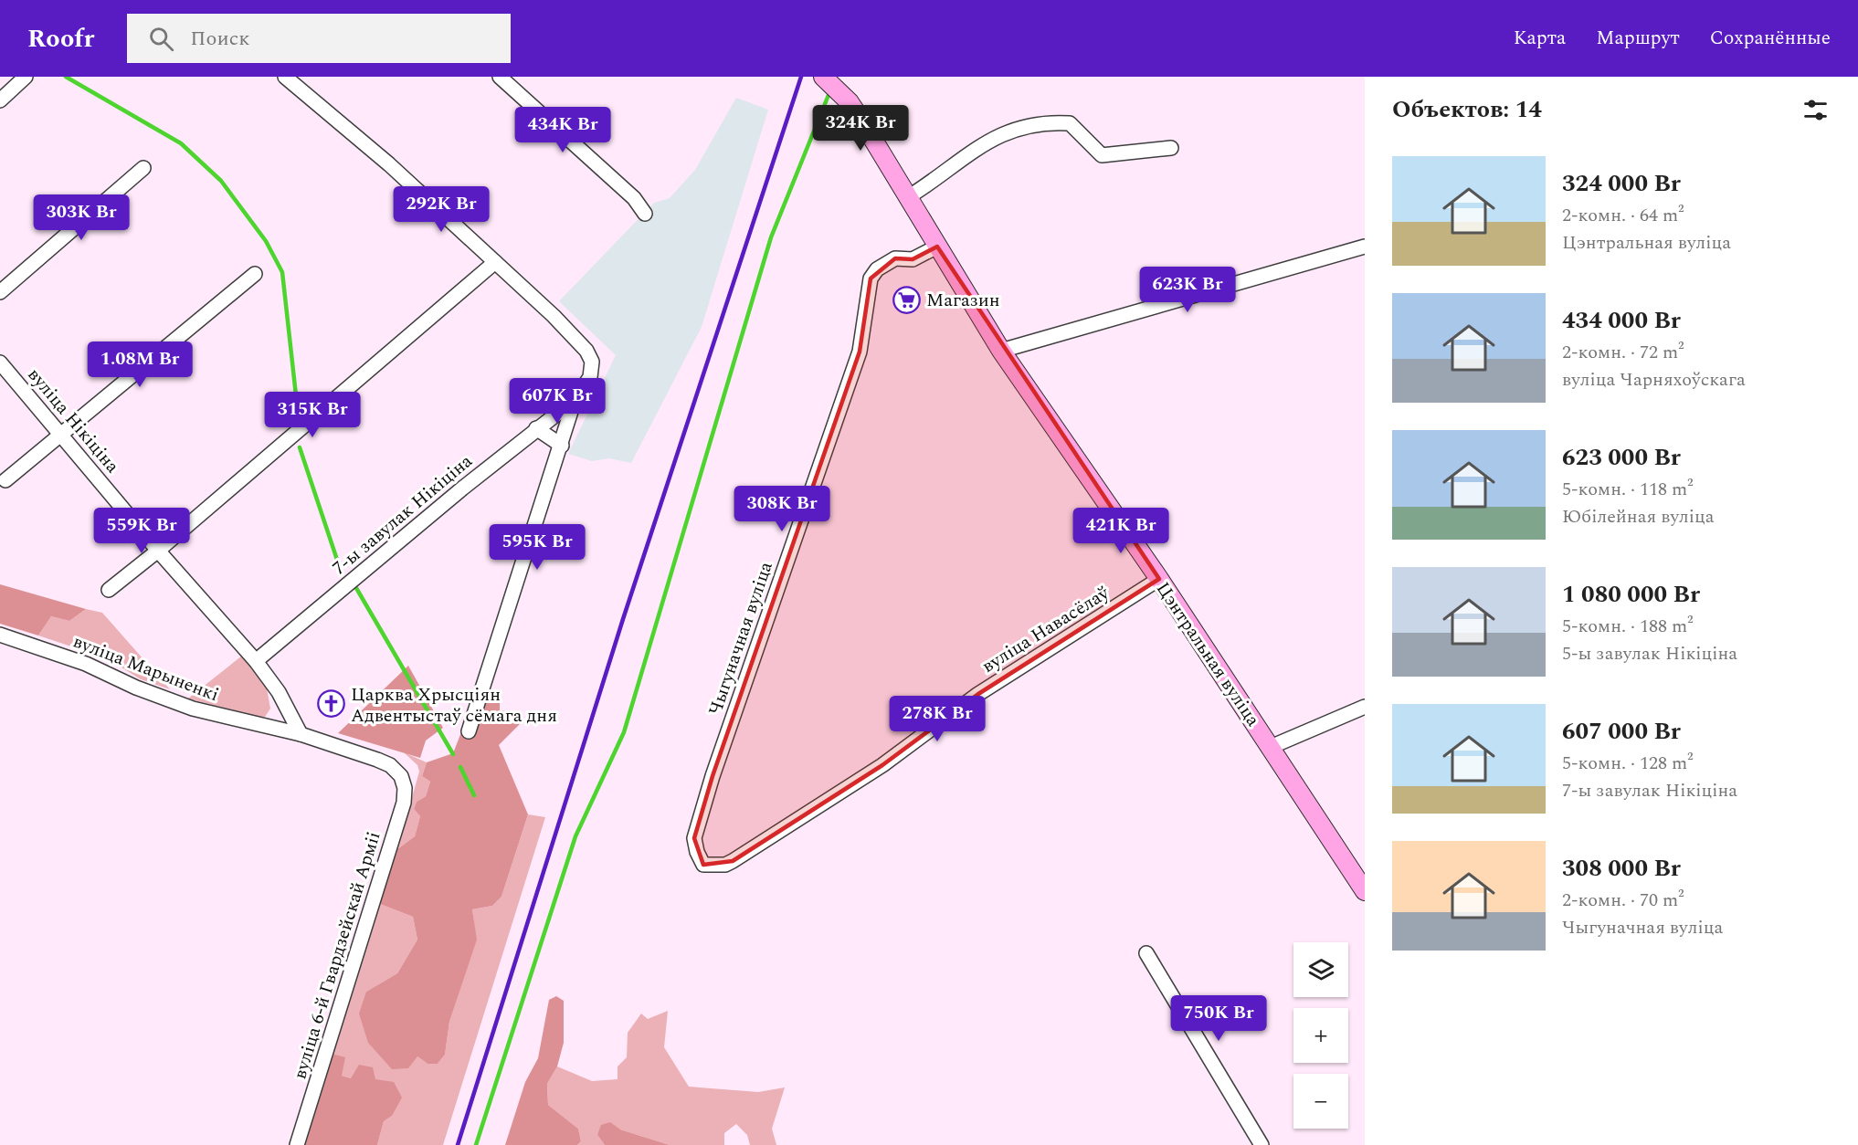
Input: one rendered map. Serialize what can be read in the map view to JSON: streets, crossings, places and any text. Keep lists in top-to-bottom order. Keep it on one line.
{"streets":{"street":["вуліца Нікіціна","7-ы завулак Нікіціна","вуліца Навасёлаў","Чыгуначная вуліца","Цэнтральная вуліца","вуліца Марыненкі","вуліца 6-й Гвардзейскай Арміі"]},"crossings":[["вуліца Нікіціна","7-ы завулак Нікіціна"],["вуліца Нікіціна","вуліца Марыненкі"],["вуліца Навасёлаў","Чыгуначная вуліца"],["вуліца Навасёлаў","Цэнтральная вуліца"],["Чыгуначная вуліца","Цэнтральная вуліца"],["вуліца Марыненкі","вуліца 6-й Гвардзейскай Арміі"]],"places":{"supermarket":["Магазин"],"church":["Царква Хрысціян Адвентыстаў сёмага дня"]},"page":{"header":"Roofr","search":"Поиск","nav":["Карта","Маршрут","Сохранённые"],"heading":"Объектов: 14","price":["324K Br","434K Br","292K Br","303K Br","623K Br","1.08M Br","607K Br","315K Br","308K Br","559K Br","421K Br","595K Br","278K Br","750K Br"],"list":[{"name":"324 000 Br","note":"2-комн. · 64 m² · Цэнтральная вуліца"},{"name":"434 000 Br","note":"2-комн. · 72 m² · вуліца Чарняхоўскага"},{"name":"623 000 Br","note":"5-комн. · 118 m² · Юбілейная вуліца"},{"name":"1 080 000 Br","note":"5-комн. · 188 m² · 5-ы завулак Нікіціна"},{"name":"607 000 Br","note":"5-комн. · 128 m² · 7-ы завулак Нікіціна"},{"name":"308 000 Br","note":"2-комн. · 70 m² · Чыгуначная вуліца"}],"map_buttons":["+","−"]}}
